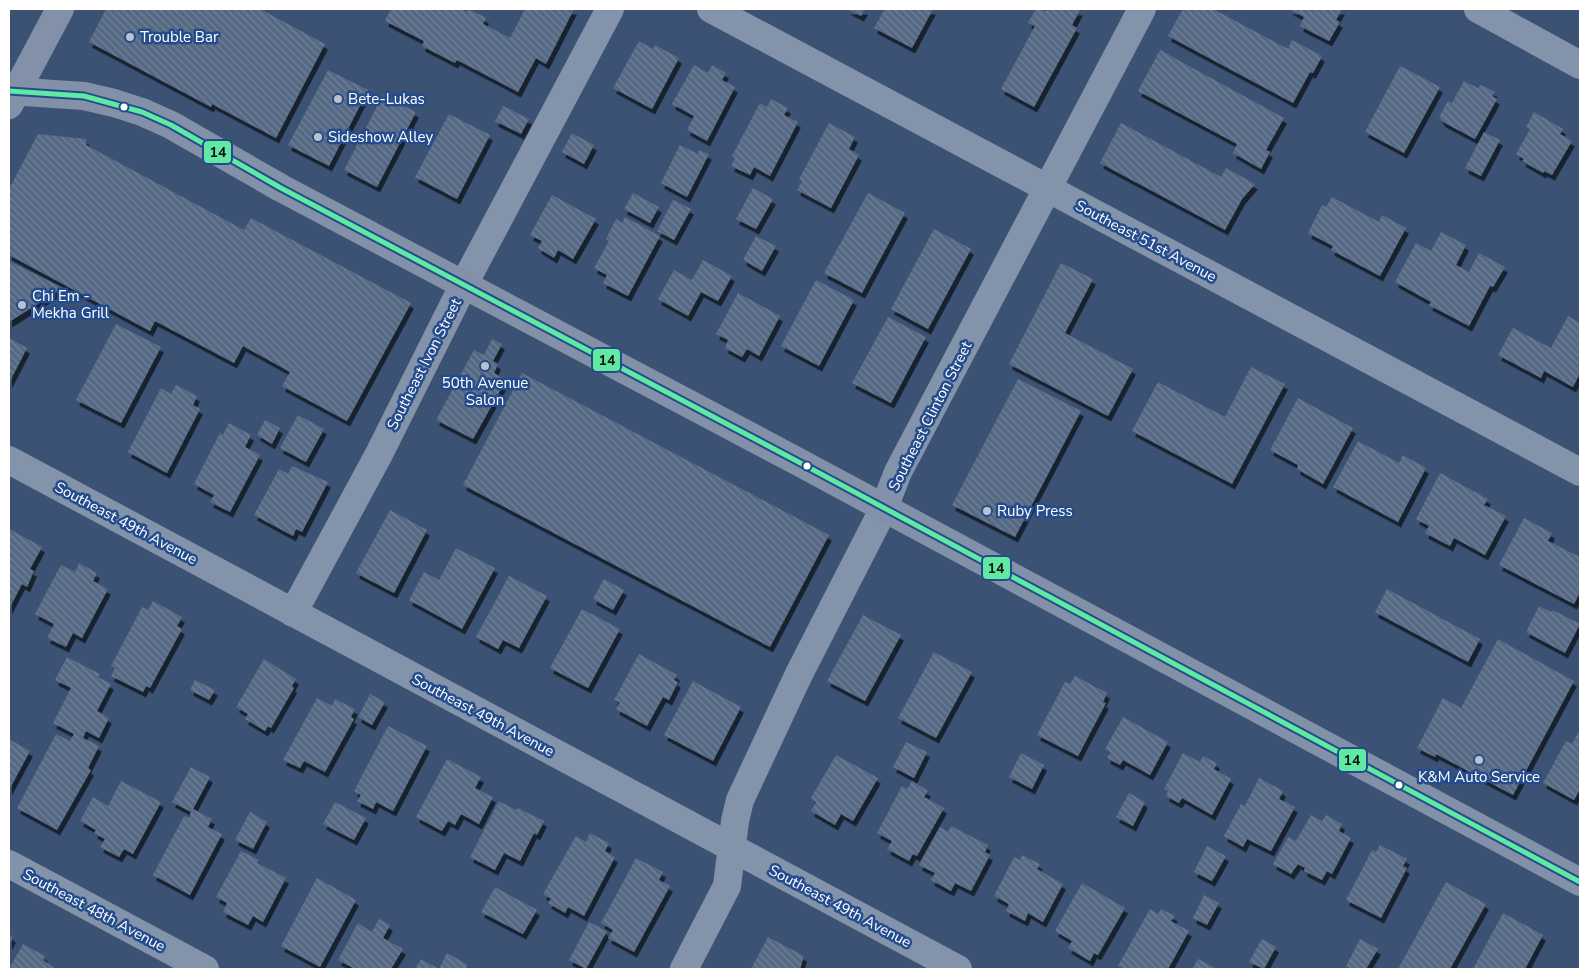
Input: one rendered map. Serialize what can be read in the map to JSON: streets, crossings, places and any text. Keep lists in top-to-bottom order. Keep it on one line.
{"streets":{"street":["Southeast 51st Avenue","Southeast Ivon Street","Southeast Clinton Street","Southeast 49th Avenue","Southeast 48th Avenue"]},"crossings":[["Southeast 51st Avenue","Southeast Clinton Street"],["Southeast Ivon Street","Southeast 49th Avenue"],["Southeast Clinton Street","Southeast 49th Avenue"]],"places":["Trouble Bar","Bete-Lukas","Sideshow Alley","Chi Em - Mekha Grill","50th Avenue Salon","Ruby Press","K&M Auto Service"],"lines":["transit line 14"]}
